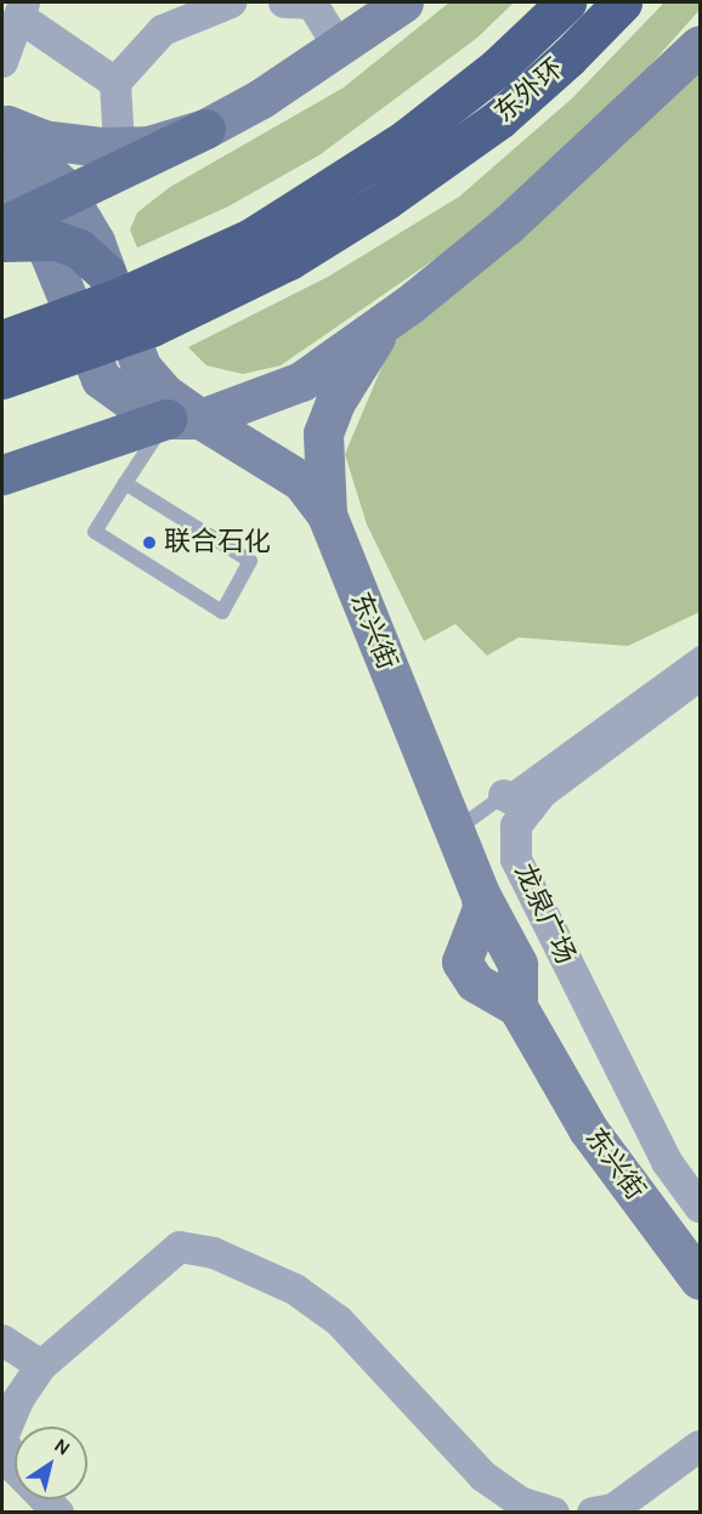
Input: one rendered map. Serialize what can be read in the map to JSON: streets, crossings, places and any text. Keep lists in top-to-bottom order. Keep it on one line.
{"streets":{"highway":["东外环"],"main road":["东兴街"],"street":["龙泉广场"]},"places":["联合石化"],"north":"top right"}
